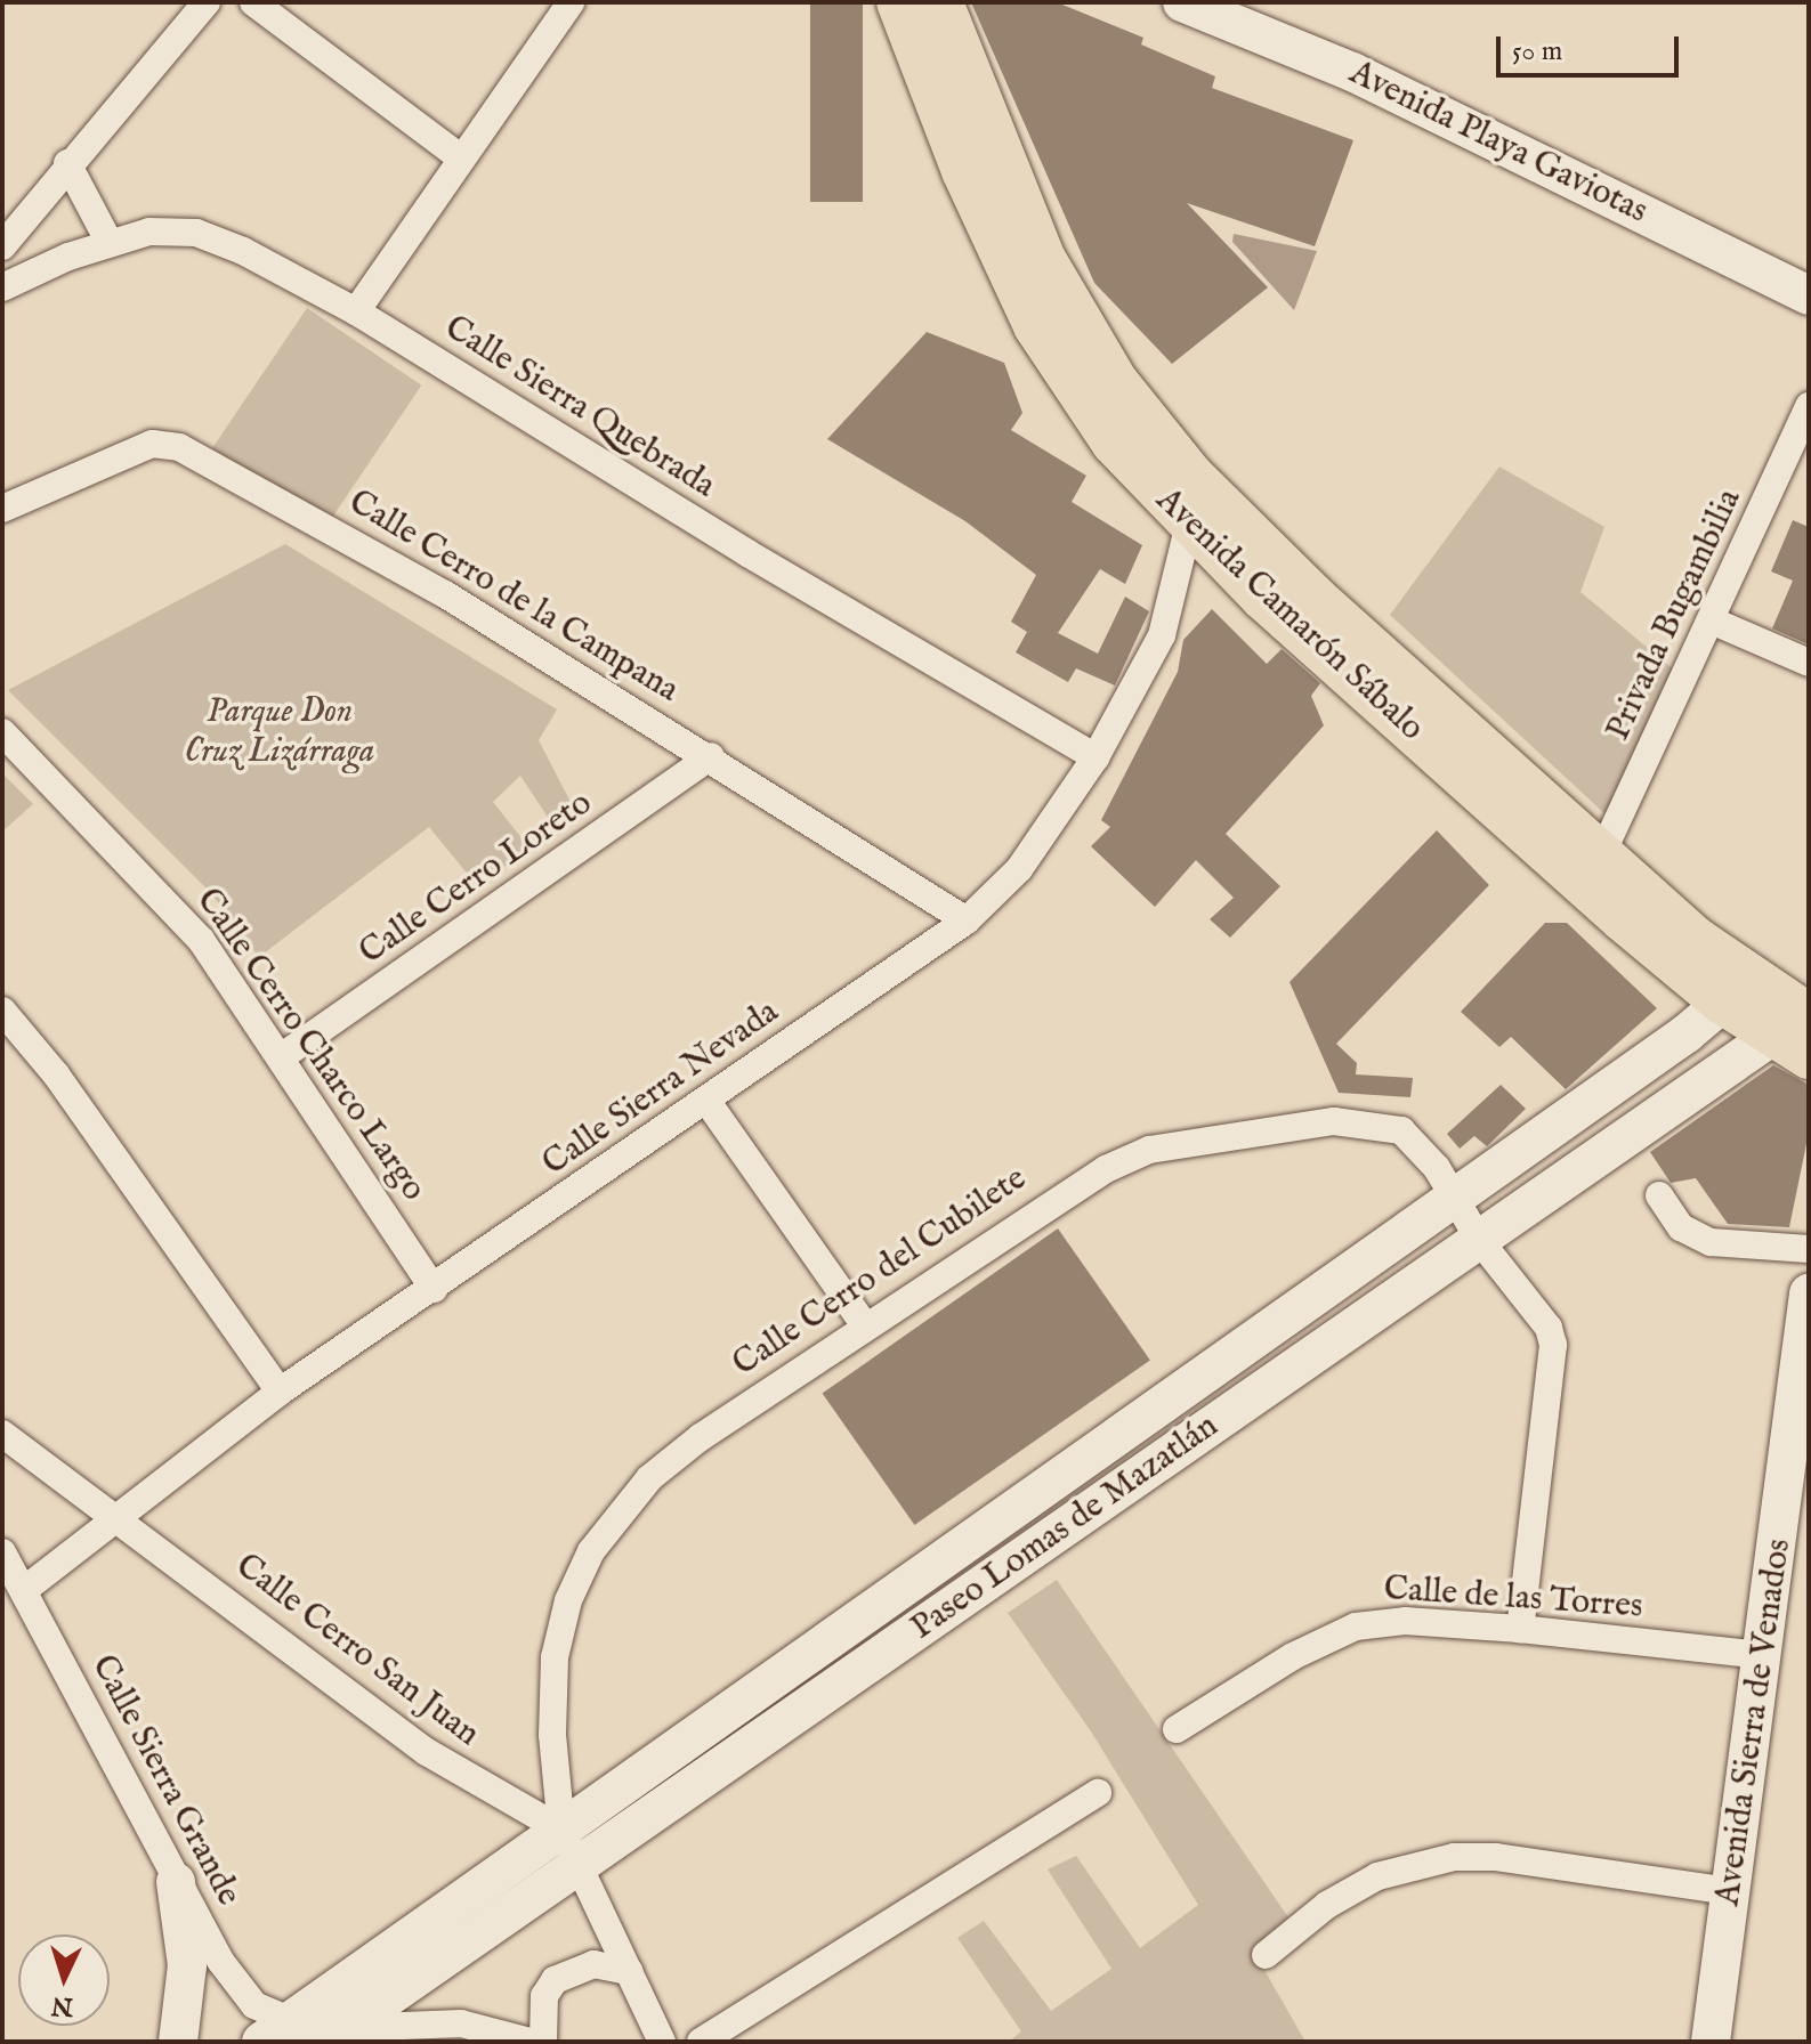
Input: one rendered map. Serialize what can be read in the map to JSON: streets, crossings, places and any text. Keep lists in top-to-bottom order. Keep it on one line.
{"streets":{"main road":["Avenida Camarón Sábalo"],"street":["Avenida Playa Gaviotas","Calle Sierra Quebrada","Calle Cerro de la Campana","Privada Bugambilia","Calle Cerro Loreto","Calle Cerro Charco Largo","Calle Sierra Nevada","Calle Cerro del Cubilete","Paseo Lomas de Mazatlán","Calle de las Torres","Calle Cerro San Juan","Avenida Sierra de Venados","Calle Sierra Grande"]},"crossings":[["Calle Sierra Quebrada","Calle Sierra Nevada"],["Calle Cerro de la Campana","Calle Cerro Loreto"],["Calle Cerro de la Campana","Calle Sierra Nevada"],["Avenida Camarón Sábalo","Privada Bugambilia"],["Avenida Camarón Sábalo","Calle Sierra Nevada"],["Avenida Camarón Sábalo","Paseo Lomas de Mazatlán"],["Calle Cerro Loreto","Calle Cerro Charco Largo"],["Calle Cerro Charco Largo","Calle Sierra Nevada"],["Calle Sierra Nevada","Calle Cerro San Juan"],["Calle Sierra Nevada","Calle Sierra Grande"],["Calle Cerro del Cubilete","Paseo Lomas de Mazatlán"],["Calle Cerro del Cubilete","Calle de las Torres"],["Calle Cerro del Cubilete","Calle Cerro San Juan"],["Paseo Lomas de Mazatlán","Calle Cerro San Juan"],["Paseo Lomas de Mazatlán","Calle Sierra Grande"],["Calle de las Torres","Avenida Sierra de Venados"]],"parks":["Parque Don Cruz Lizárraga"],"scale_bar":"50 m","north":"bottom"}
